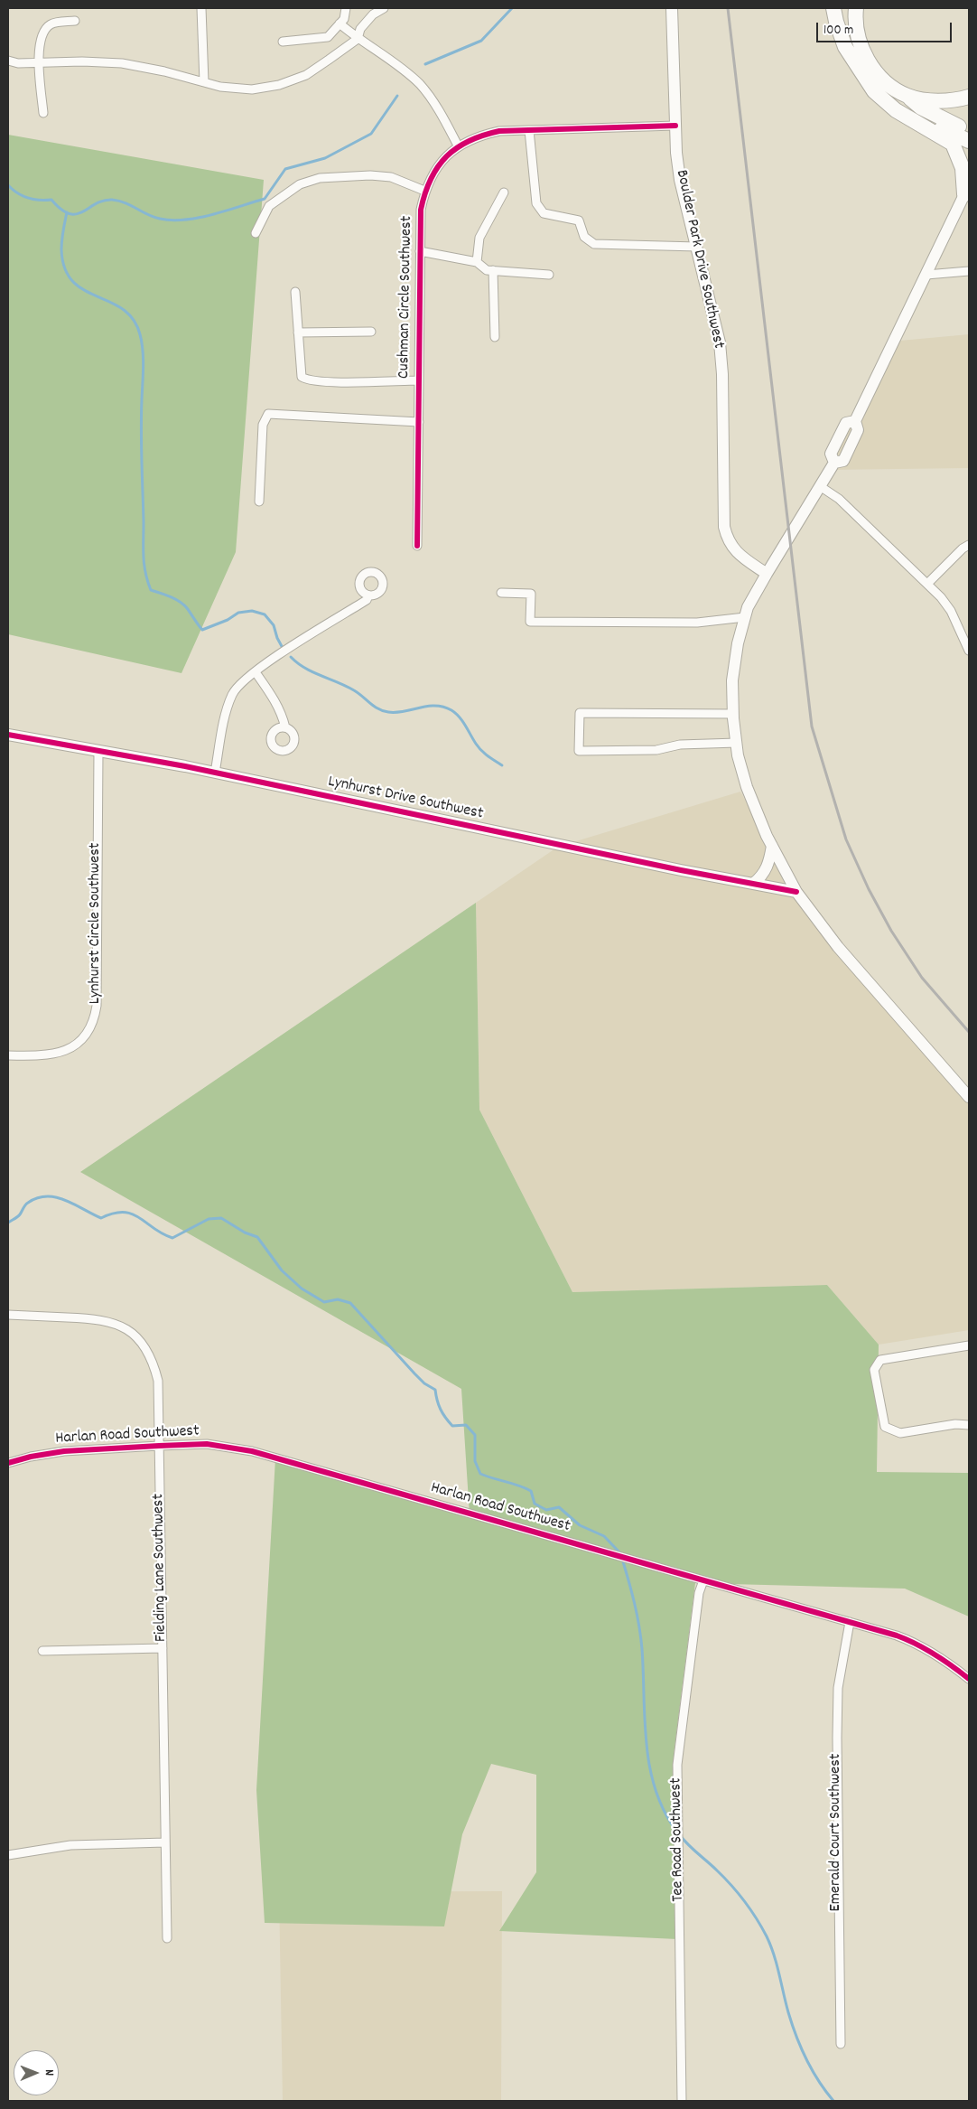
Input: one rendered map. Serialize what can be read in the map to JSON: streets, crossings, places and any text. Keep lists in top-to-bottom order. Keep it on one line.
{"streets":{"street":["Boulder Park Drive Southwest","Cushman Circle Southwest","Lynhurst Drive Southwest","Lynhurst Circle Southwest","Harlan Road Southwest","Fielding Lane Southwest","Emerald Court Southwest","Tee Road Southwest"]},"crossings":[["Boulder Park Drive Southwest","Cushman Circle Southwest"],["Lynhurst Drive Southwest","Lynhurst Circle Southwest"],["Harlan Road Southwest","Fielding Lane Southwest"],["Harlan Road Southwest","Emerald Court Southwest"],["Harlan Road Southwest","Tee Road Southwest"]],"scale_bar":"100 m","north":"right"}
